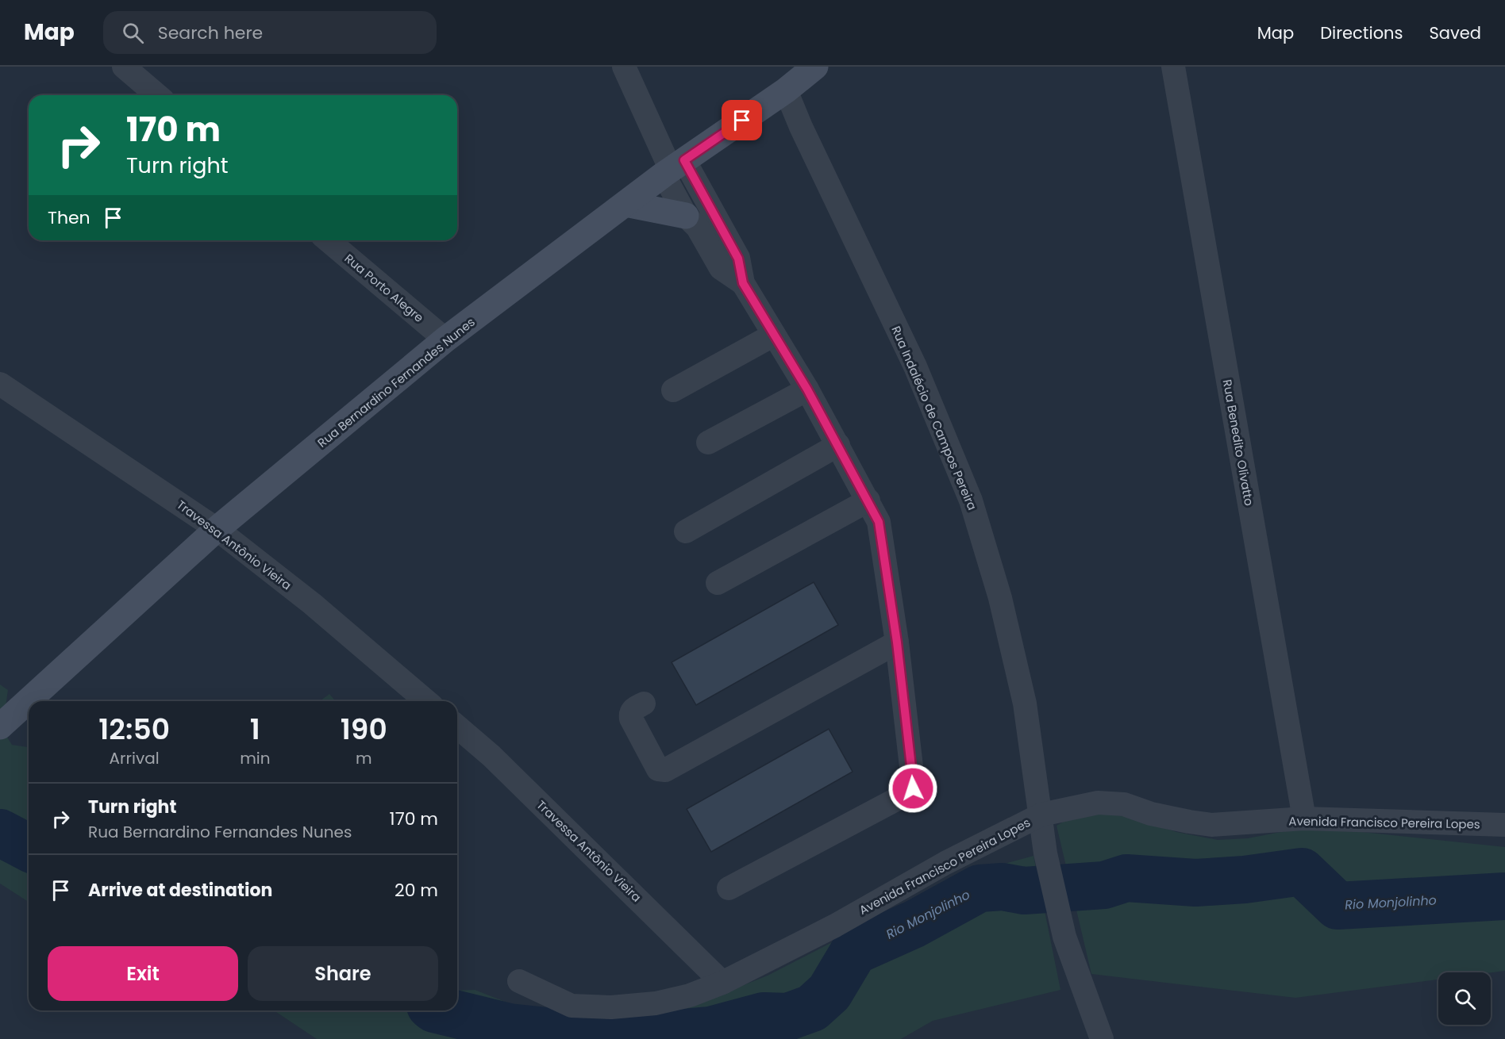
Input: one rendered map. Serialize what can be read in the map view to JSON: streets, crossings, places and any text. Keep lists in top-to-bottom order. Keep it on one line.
{"streets":{"street":["Rua Porto Alegre","Rua Bernardino Fernandes Nunes","Rua Indalécio de Campos Pereira","Rua Benedito Olivatto","Travessa Antônio Vieira","Avenida Francisco Pereira Lopes"]},"crossings":[["Rua Porto Alegre","Rua Bernardino Fernandes Nunes"],["Rua Bernardino Fernandes Nunes","Rua Indalécio de Campos Pereira"],["Rua Bernardino Fernandes Nunes","Travessa Antônio Vieira"],["Rua Indalécio de Campos Pereira","Avenida Francisco Pereira Lopes"],["Rua Benedito Olivatto","Avenida Francisco Pereira Lopes"],["Travessa Antônio Vieira","Avenida Francisco Pereira Lopes"]],"water":["Rio Monjolinho"],"page":{"header":"Map","search":"Search here","nav":["Map","Directions","Saved"],"turn":["170 m","Turn right"],"then":"Then","eta":["12:50","Arrival","1","min","190","m"],"list":[{"name":"Turn right","note":"Rua Bernardino Fernandes Nunes","value":"170 m"},{"name":"Arrive at destination","value":"20 m"}],"buttons":["Exit","Share"]}}
